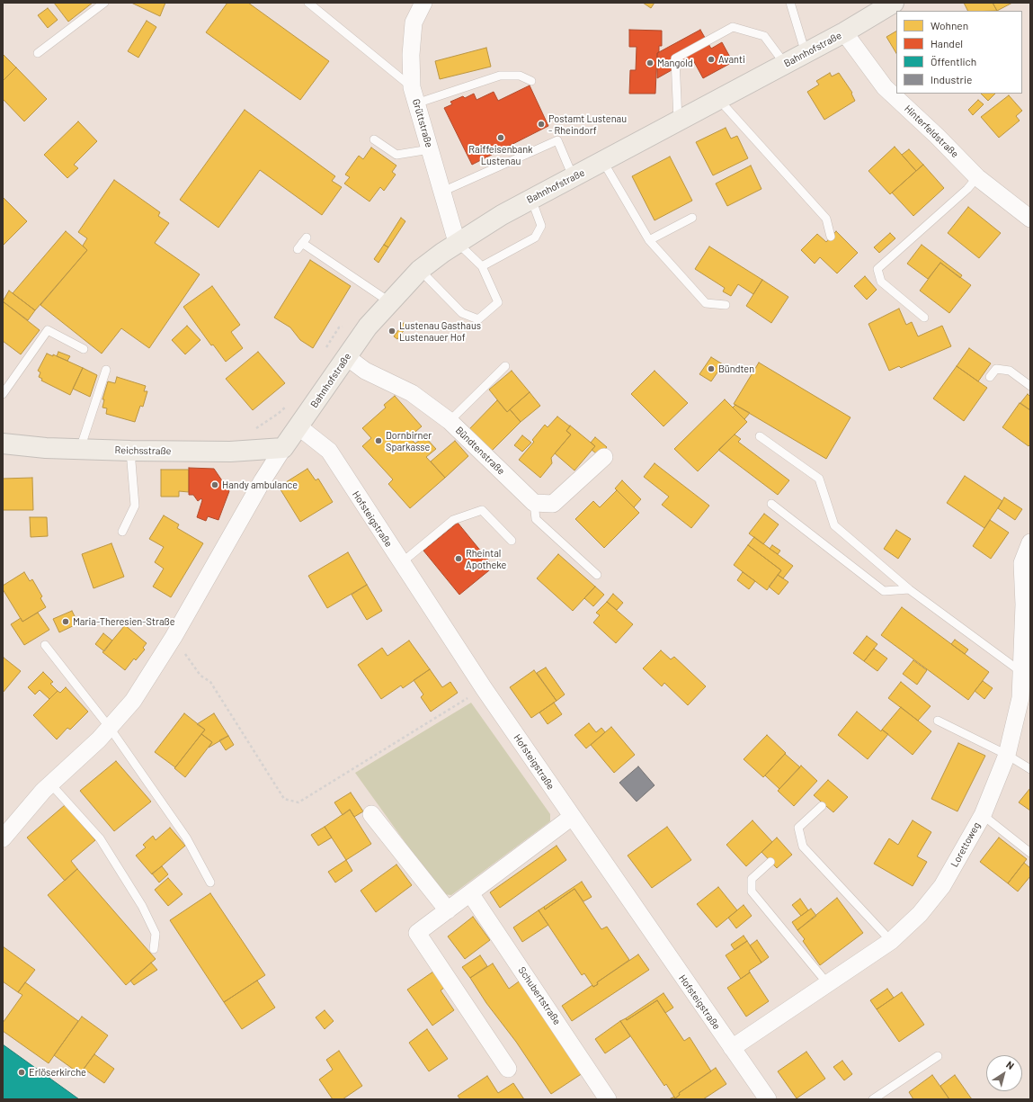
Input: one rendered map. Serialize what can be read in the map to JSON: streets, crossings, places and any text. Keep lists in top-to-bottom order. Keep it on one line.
{"streets":{"main road":["Bahnhofstraße","Reichsstraße"],"street":["Grüttstraße","Hinterfeldstraße","Bündtenstraße","Hofsteigstraße","Lorettoweg","Schubertstraße"]},"crossings":[["Bahnhofstraße","Grüttstraße"],["Bahnhofstraße","Hinterfeldstraße"],["Bahnhofstraße","Reichsstraße"],["Bahnhofstraße","Bündtenstraße"],["Bahnhofstraße","Hofsteigstraße"],["Hofsteigstraße","Lorettoweg"]],"places":["Avanti","Mangold","Postamt Lustenau - Rheindorf","Raiffeisenbank Lustenau","Lustenau Gasthaus Lustenauer Hof","Bündten","Dornbirner Sparkasse","Handy ambulance","Rheintal Apotheke","Maria-Theresien-Straße","Erlöserkirche"],"legend":["Wohnen","Handel","Öffentlich","Industrie"],"north":"top right"}
